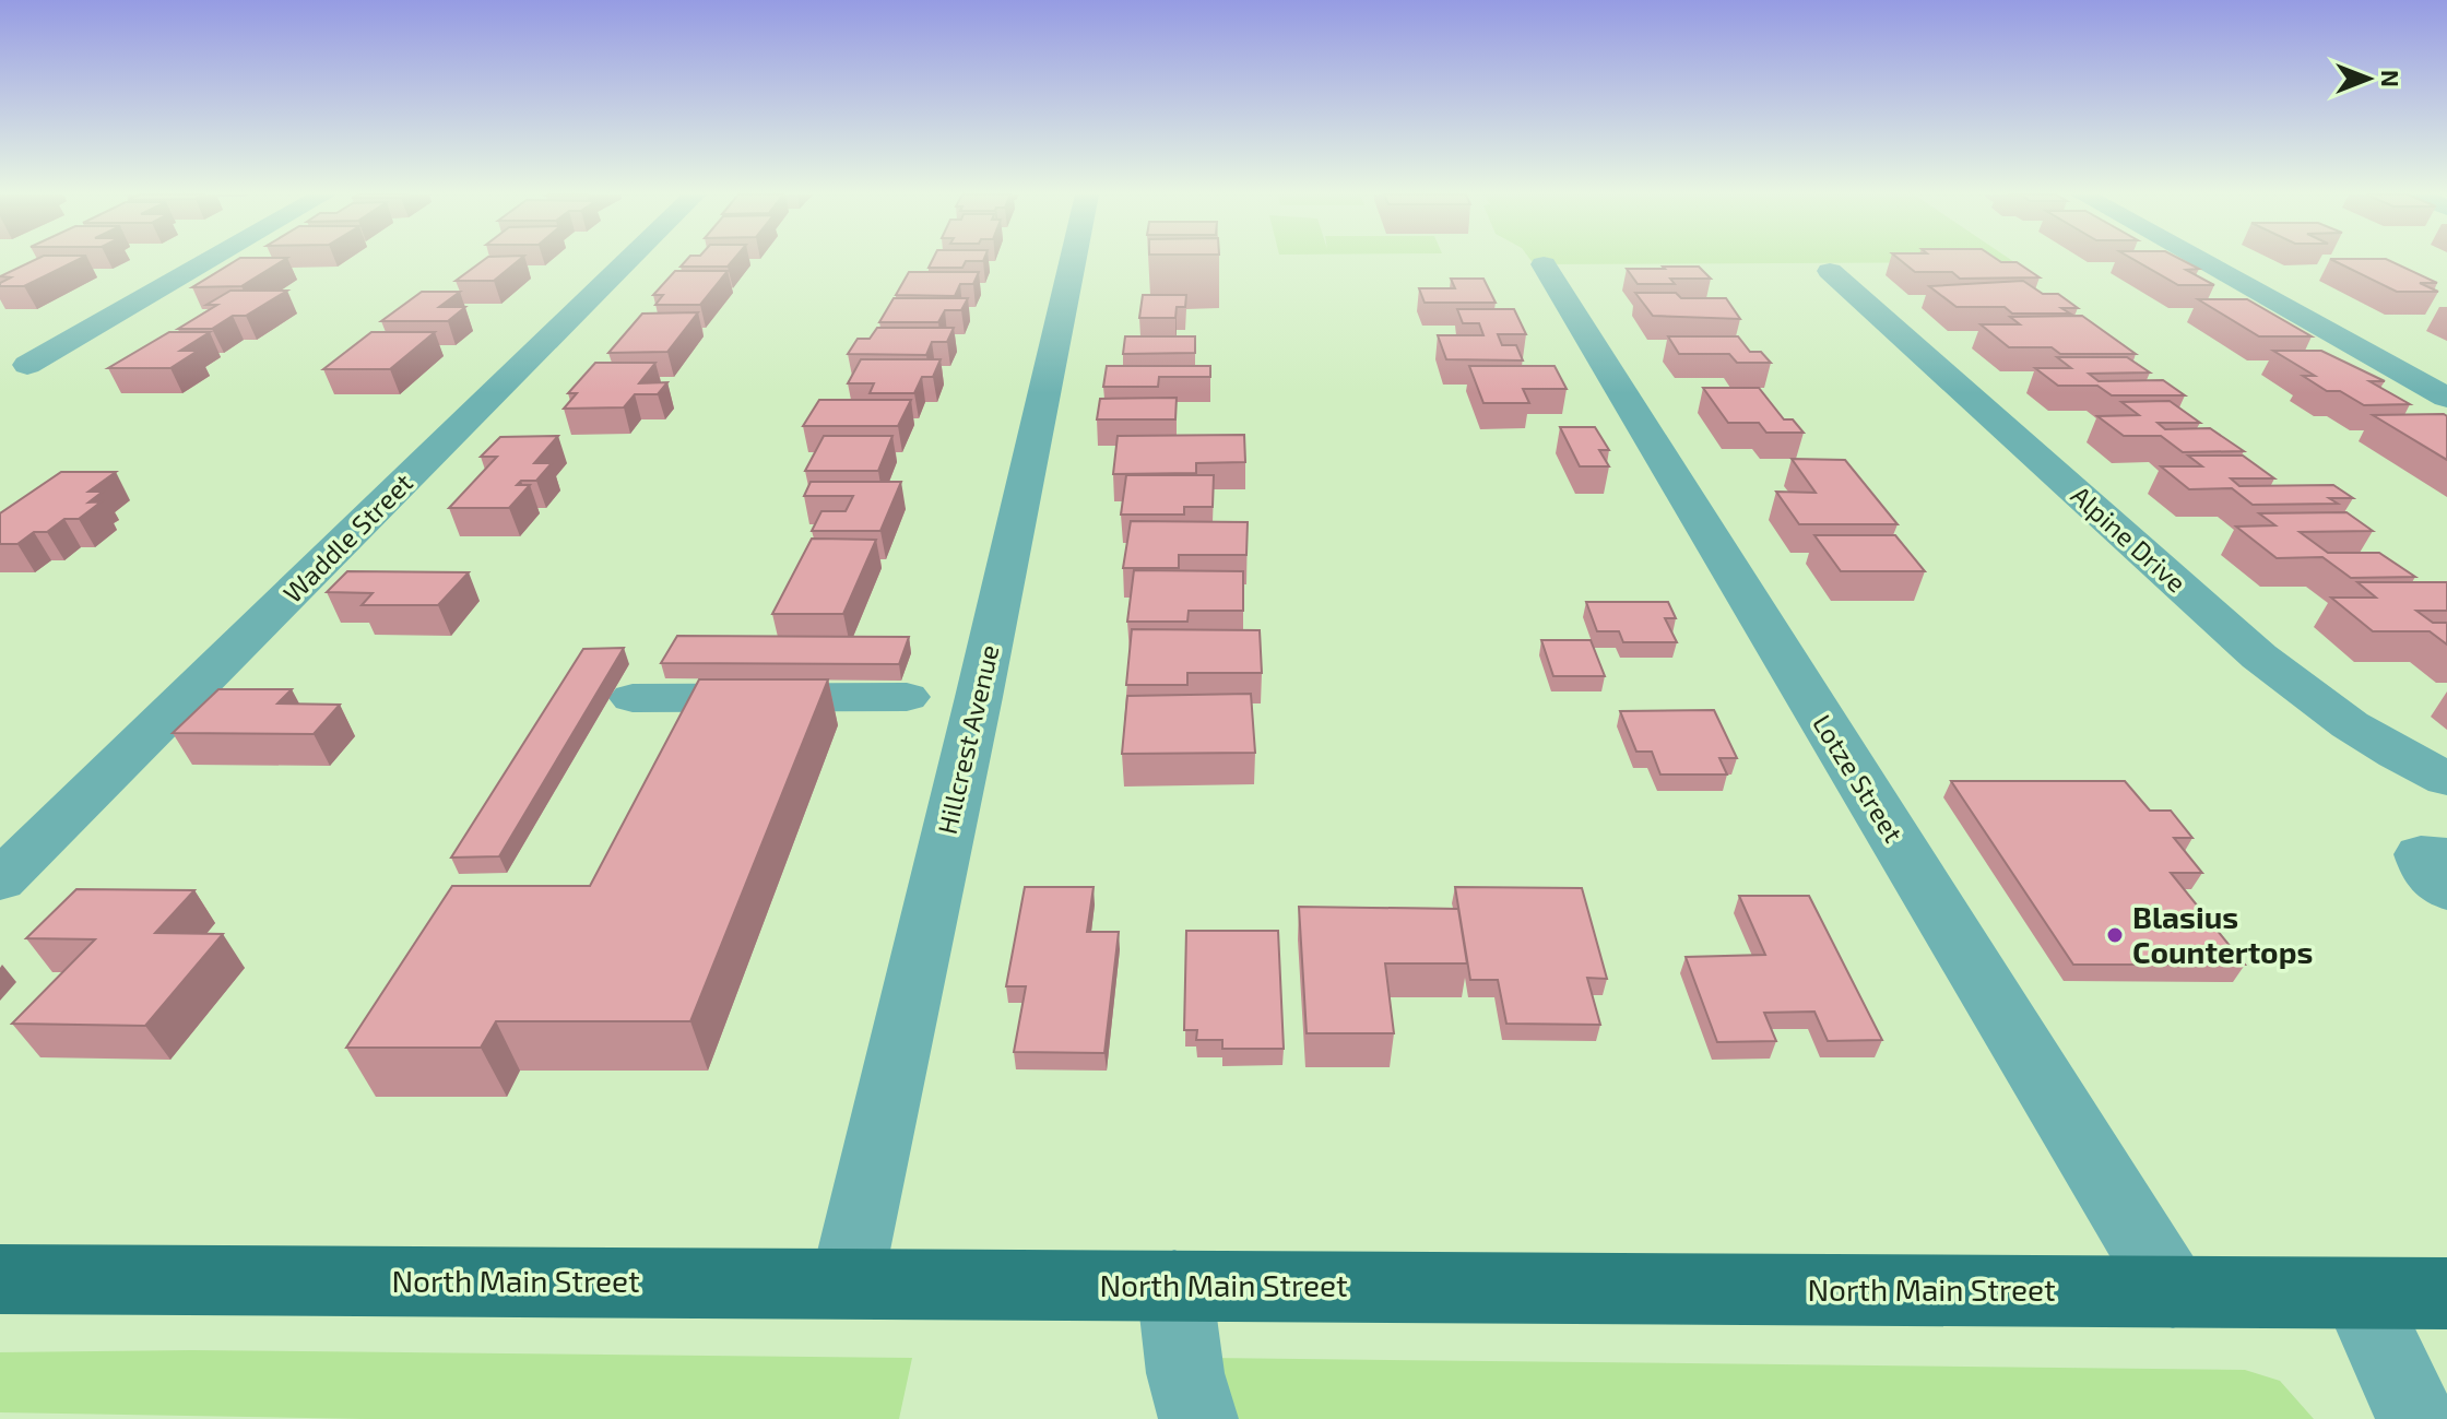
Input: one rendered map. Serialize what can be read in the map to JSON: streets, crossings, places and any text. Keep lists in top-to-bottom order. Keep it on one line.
{"streets":{"main road":["North Main Street"],"street":["Waddle Street","Alpine Drive","Hillcrest Avenue","Lotze Street"]},"crossings":[["Hillcrest Avenue","North Main Street"],["Lotze Street","North Main Street"]],"places":["Blasius Countertops"],"north":"right"}
